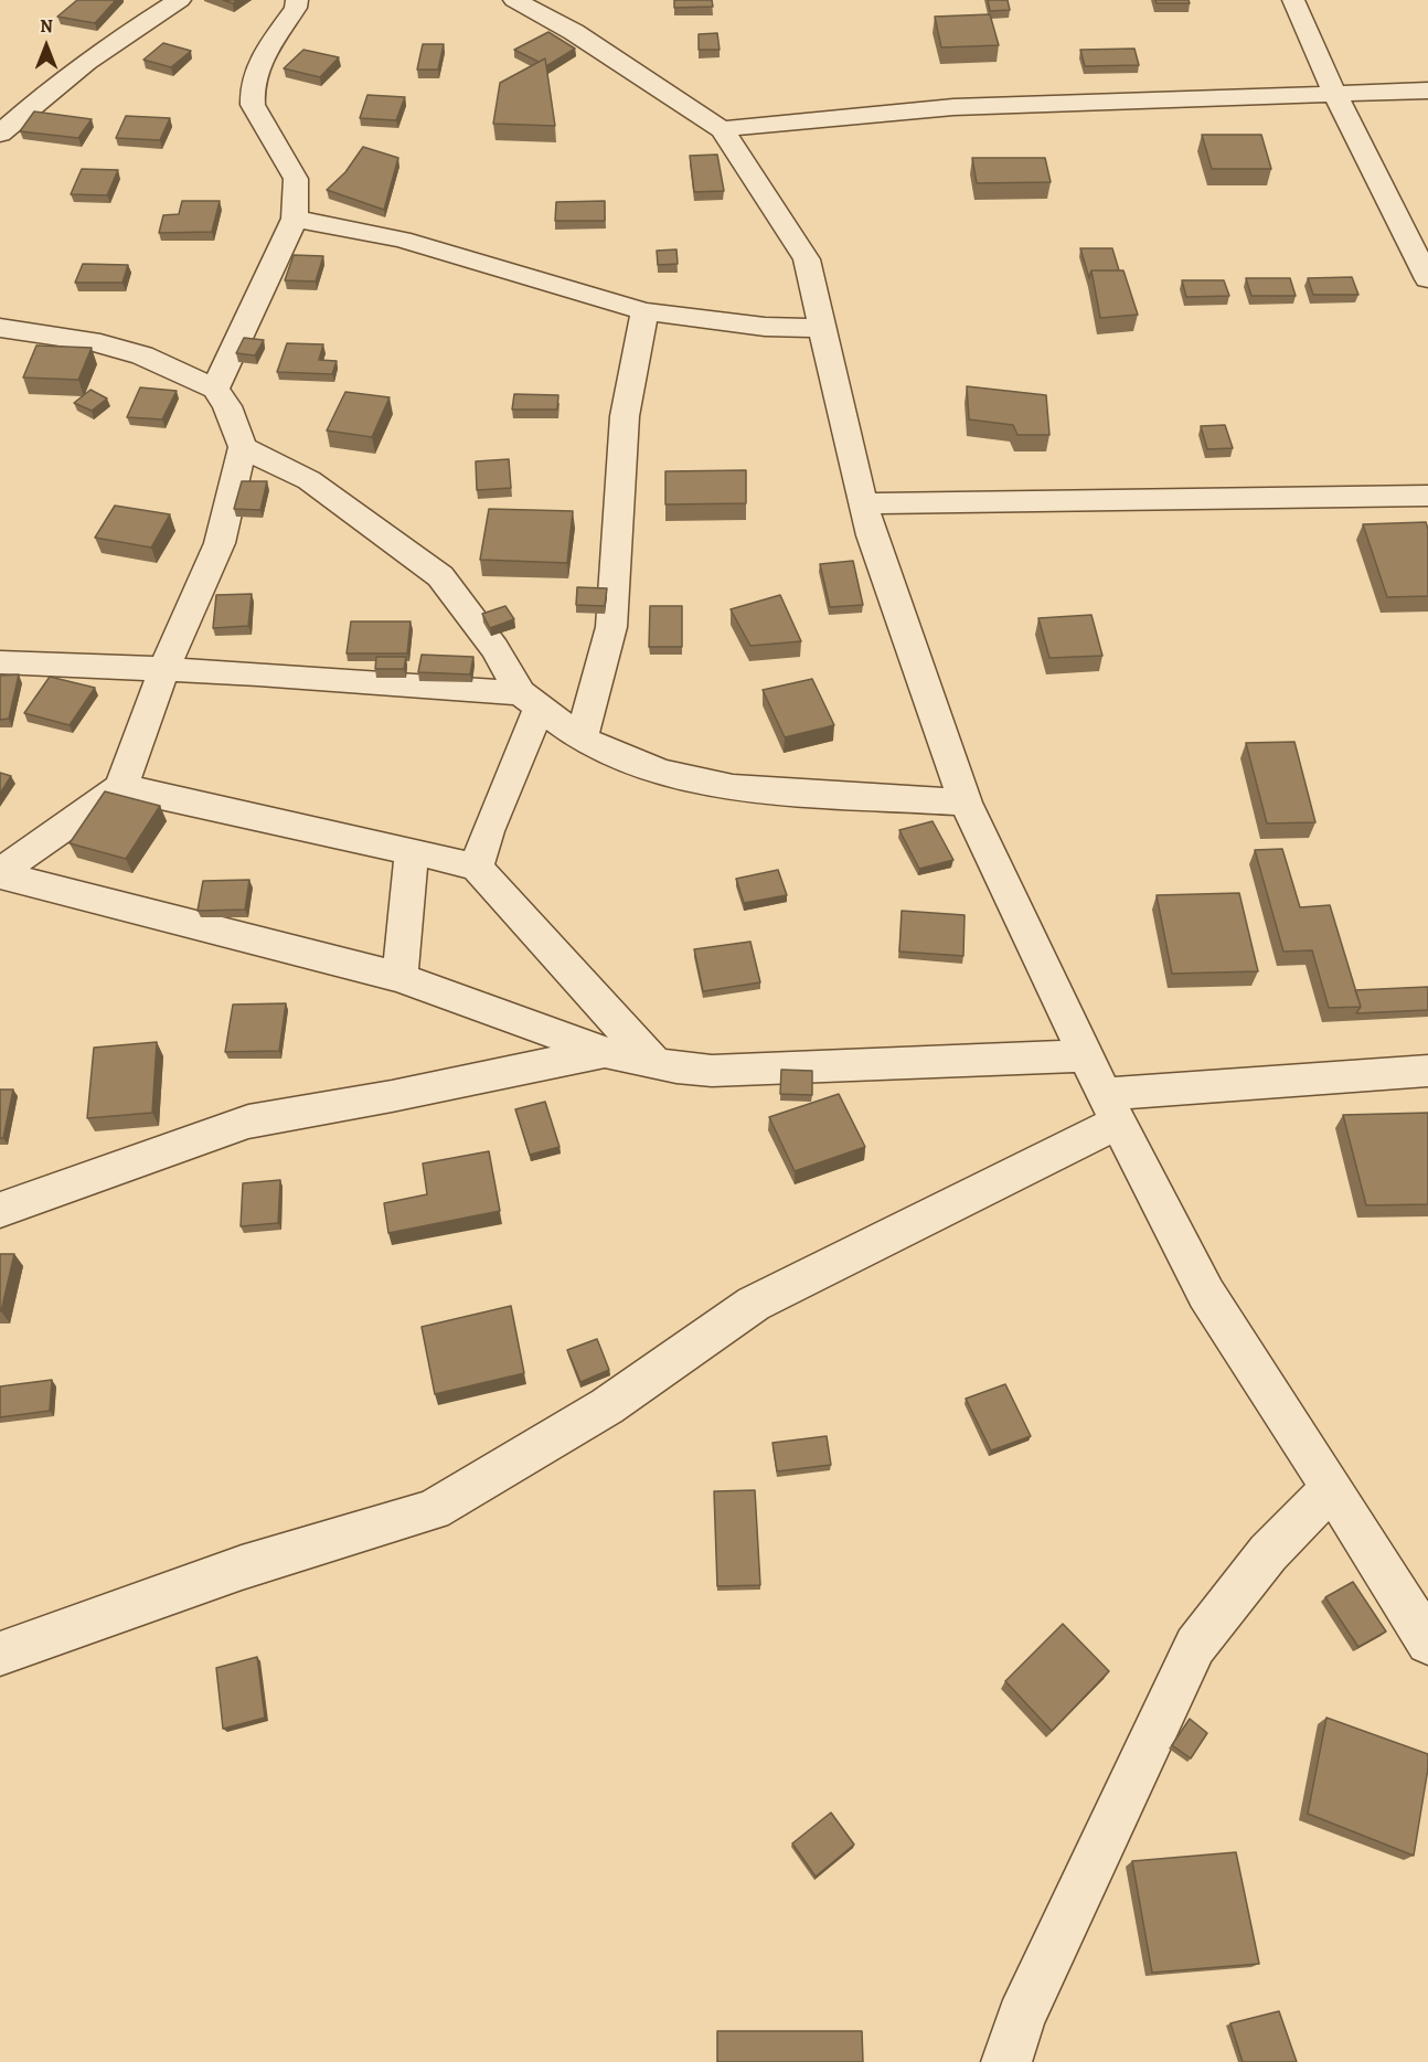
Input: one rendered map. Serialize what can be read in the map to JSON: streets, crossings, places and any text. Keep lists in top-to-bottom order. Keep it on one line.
{"north":"top"}
